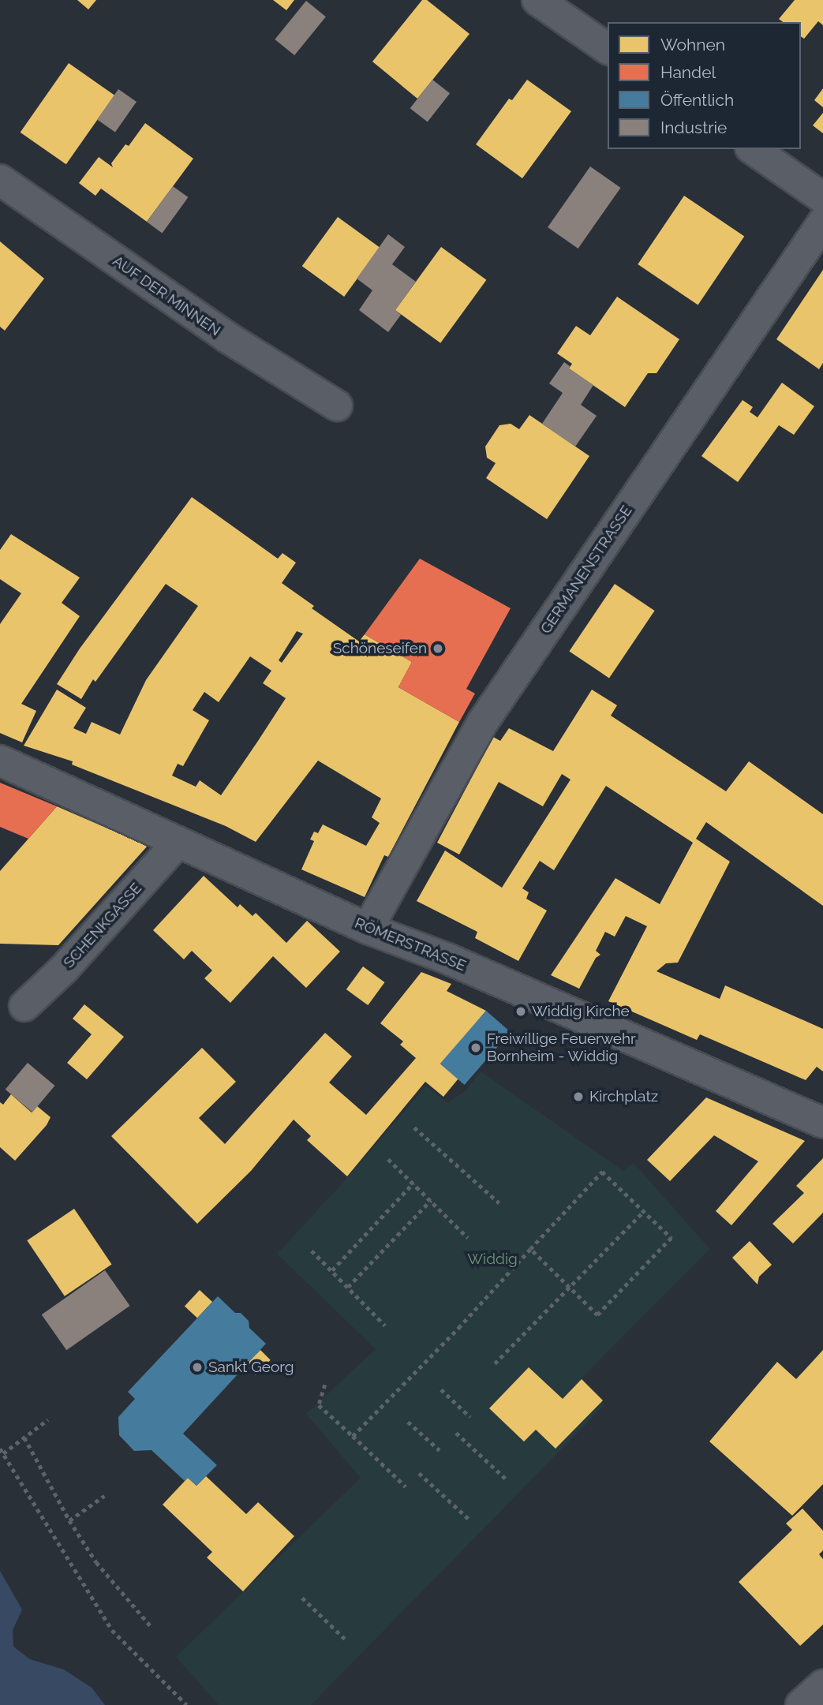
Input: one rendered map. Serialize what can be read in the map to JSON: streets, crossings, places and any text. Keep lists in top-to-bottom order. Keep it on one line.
{"streets":{"street":["AUF DER MINNEN","GERMANENSTRASSE","SCHENKGASSE","RÖMERSTRASSE"]},"crossings":[["GERMANENSTRASSE","RÖMERSTRASSE"],["SCHENKGASSE","RÖMERSTRASSE"]],"parks":["Widdig"],"places":["Schöneseifen","Widdig Kirche","Freiwillige Feuerwehr Bornheim - Widdig","Kirchplatz","Sankt Georg"],"legend":["Wohnen","Handel","Öffentlich","Industrie"]}
